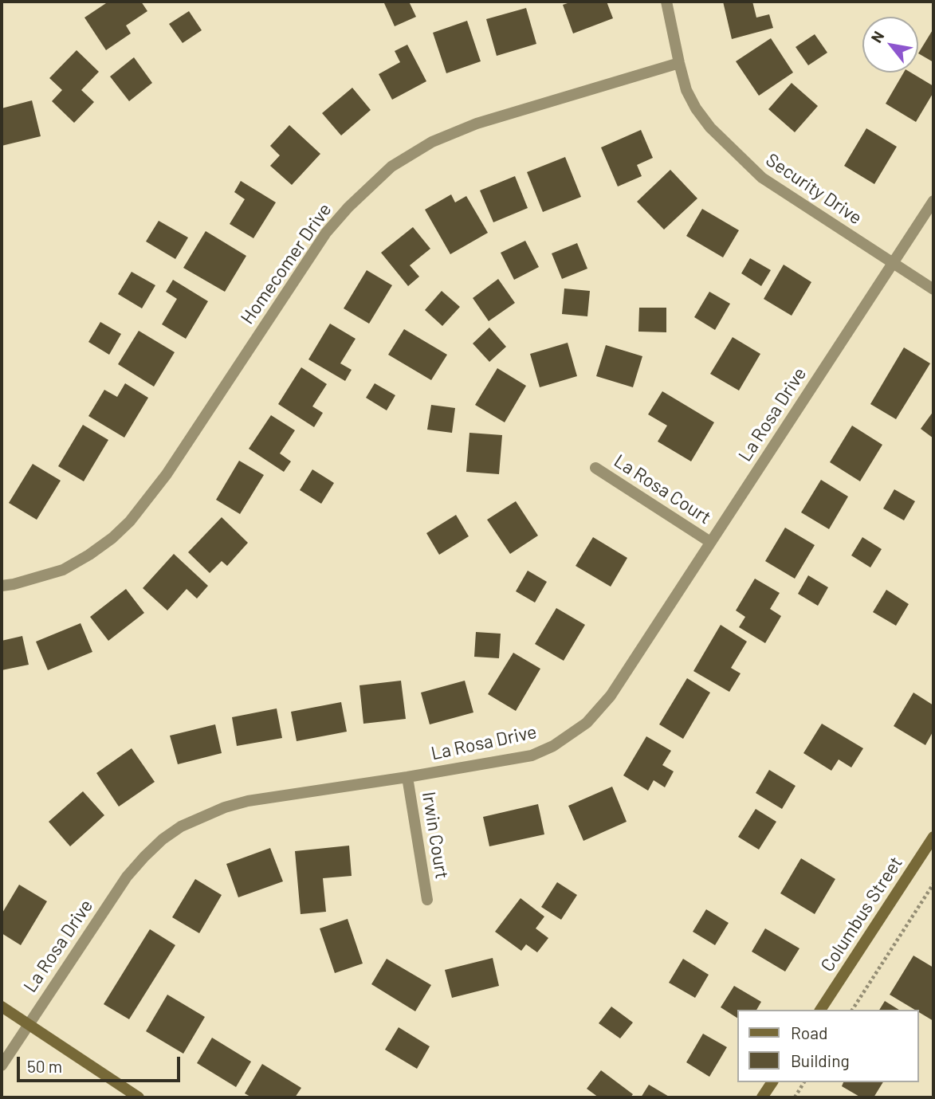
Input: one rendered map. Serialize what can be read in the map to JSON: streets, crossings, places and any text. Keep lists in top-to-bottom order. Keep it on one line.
{"streets":{"main road":["Columbus Street"],"street":["Security Drive","Homecomer Drive","La Rosa Drive","La Rosa Court","Irwin Court"]},"crossings":[["Security Drive","Homecomer Drive"],["Security Drive","La Rosa Drive"],["La Rosa Drive","La Rosa Court"],["La Rosa Drive","Irwin Court"]],"legend":["Road","Building"],"scale_bar":"50 m","north":"top left"}
